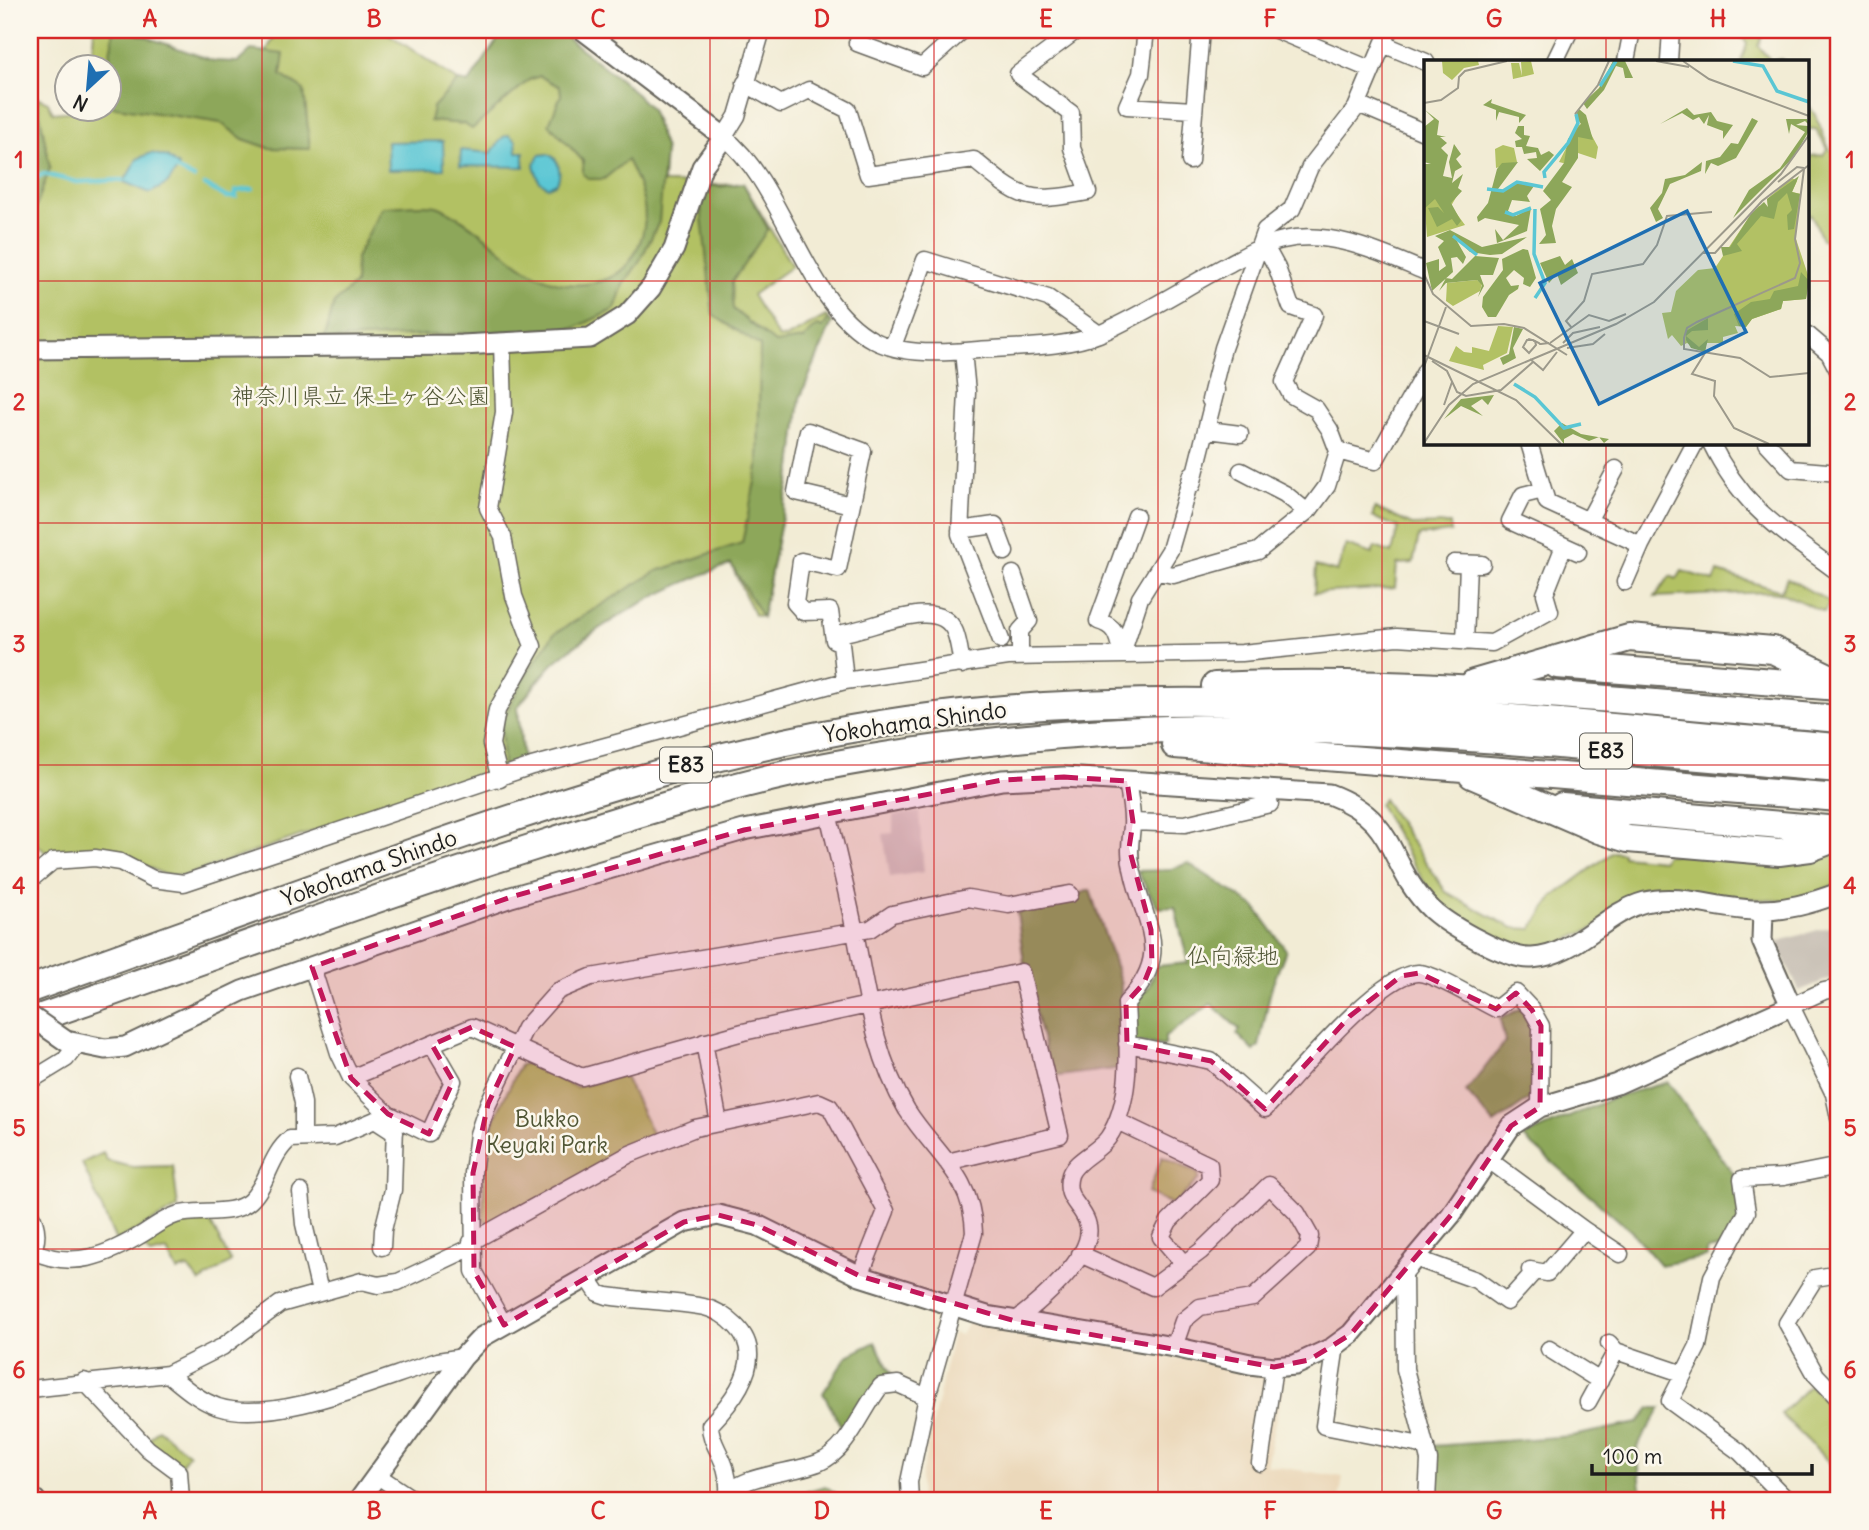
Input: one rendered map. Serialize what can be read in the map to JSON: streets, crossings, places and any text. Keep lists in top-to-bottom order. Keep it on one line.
{"streets":{"highway":["Yokohama Shindo","E83"]},"parks":["神奈川県立 保土ヶ谷公園","仏向緑地","Bukko Keyaki Park"],"scale_bar":"100 m","north":"bottom left","grid":{"columns":["A","B","C","D","E","F","G","H"],"rows":["1","2","3","4","5","6"]}}
